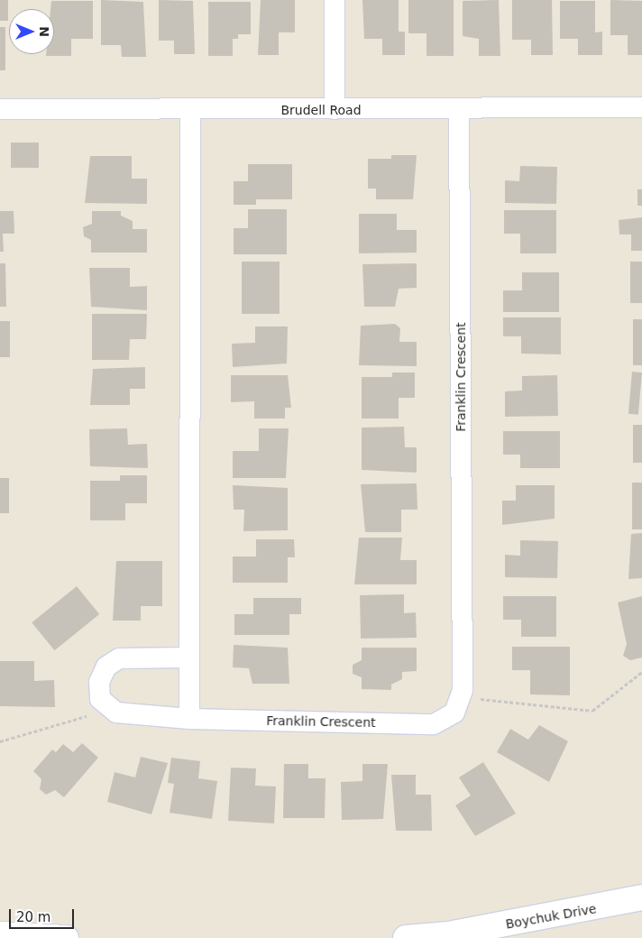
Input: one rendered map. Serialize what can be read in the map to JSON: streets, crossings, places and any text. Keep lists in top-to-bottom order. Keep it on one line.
{"streets":{"main road":["Boychuk Drive"],"street":["Brudell Road","Franklin Crescent"]},"crossings":[["Brudell Road","Franklin Crescent"]],"scale_bar":"20 m","north":"right"}
